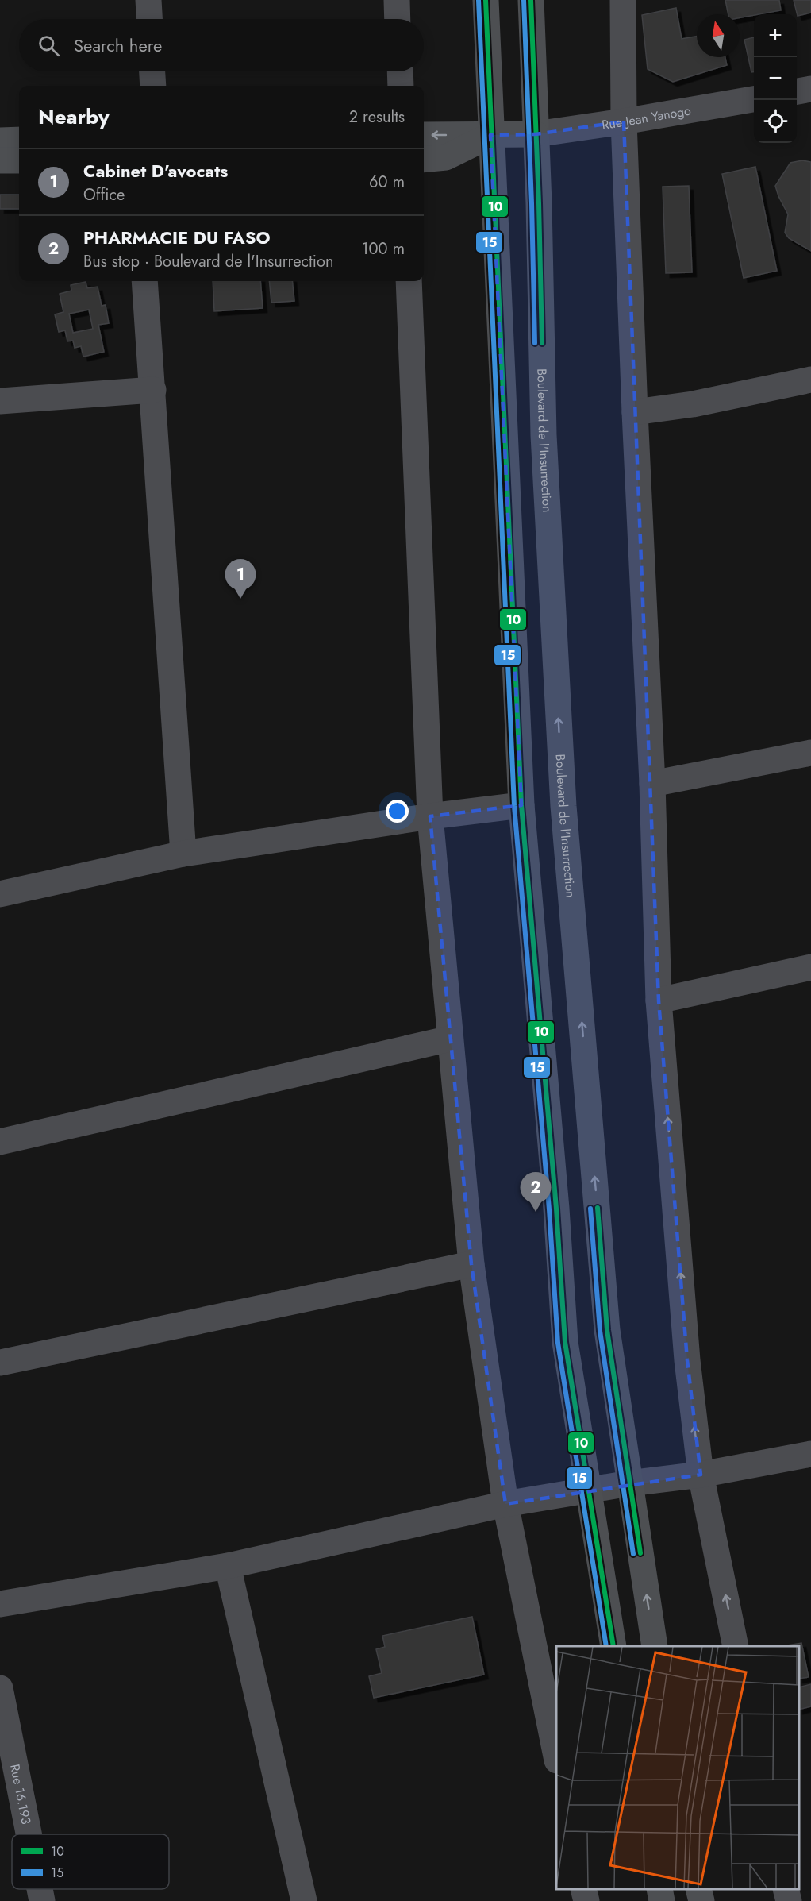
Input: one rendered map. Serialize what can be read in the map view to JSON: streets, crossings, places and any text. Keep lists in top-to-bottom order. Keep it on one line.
{"streets":{"main road":["Boulevard de l'Insurrection"],"street":["Rue Jean Yanogo","Rue 16.193"]},"crossings":[["Rue Jean Yanogo","Boulevard de l'Insurrection"]],"lines":["transit line 10","transit line 15"],"legend":["10","15"],"north":"top","page":{"map_buttons":["+","−"],"search":"Search here","heading":["Nearby","2 results"],"list":[{"mark":"1","name":"Cabinet D'avocats","note":"Office","value":"60 m"},{"mark":"2","name":"PHARMACIE DU FASO","note":"Bus stop · Boulevard de l'Insurrection","value":"100 m"}],"pins":["1","2"]}}
